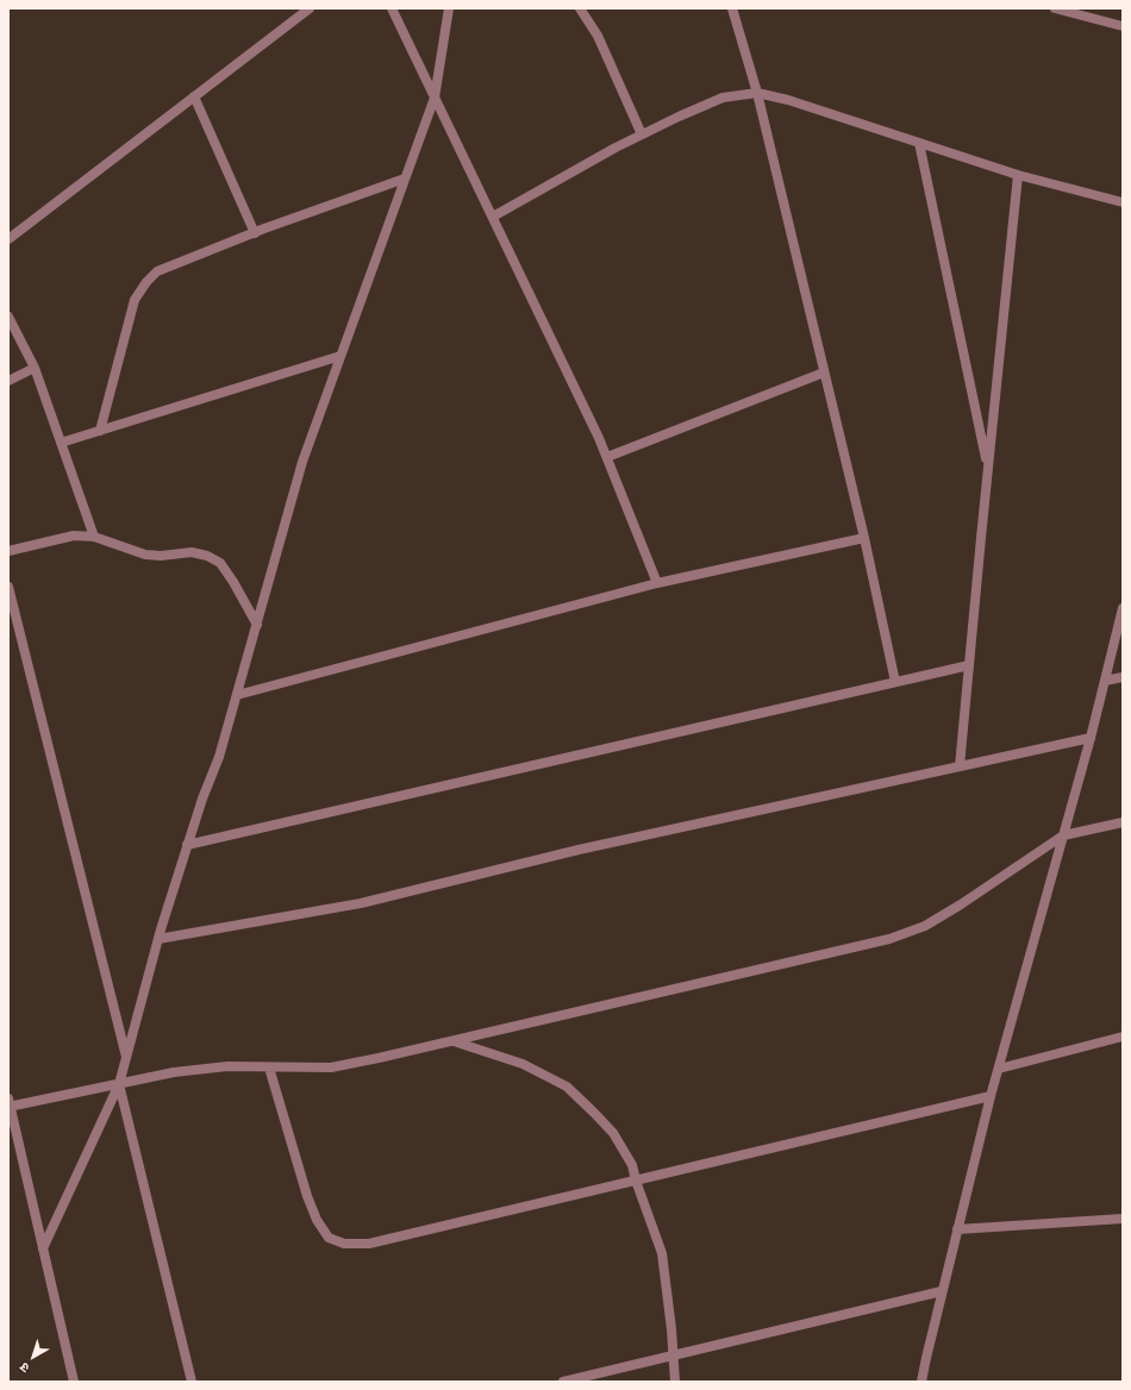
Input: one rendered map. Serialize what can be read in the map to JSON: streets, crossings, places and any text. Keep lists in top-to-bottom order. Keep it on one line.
{"north":"bottom left"}
